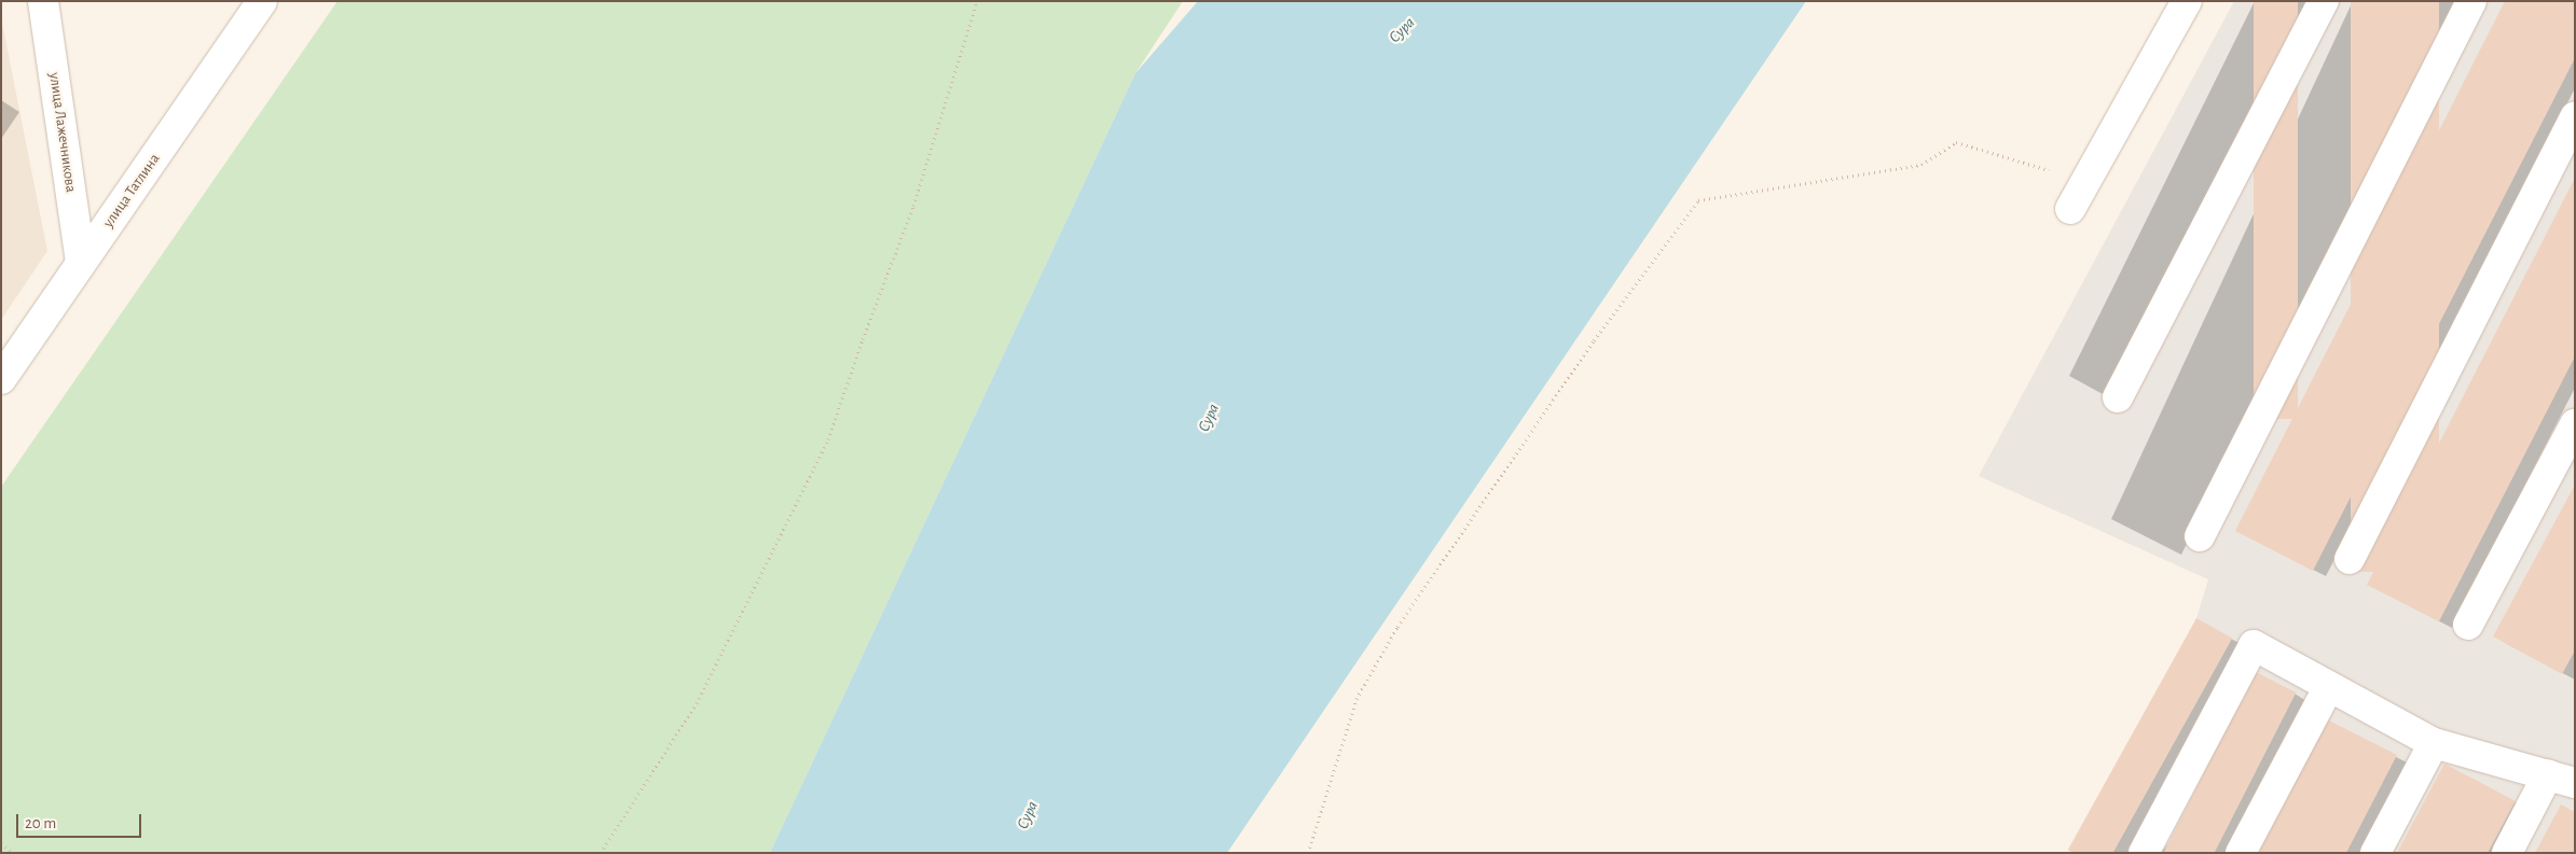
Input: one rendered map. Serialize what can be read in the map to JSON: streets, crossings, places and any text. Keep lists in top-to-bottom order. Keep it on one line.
{"streets":{"street":["улица Лажечникова","улица Татлина"]},"crossings":[["улица Лажечникова","улица Татлина"]],"water":["Сура"],"scale_bar":"20 m"}
